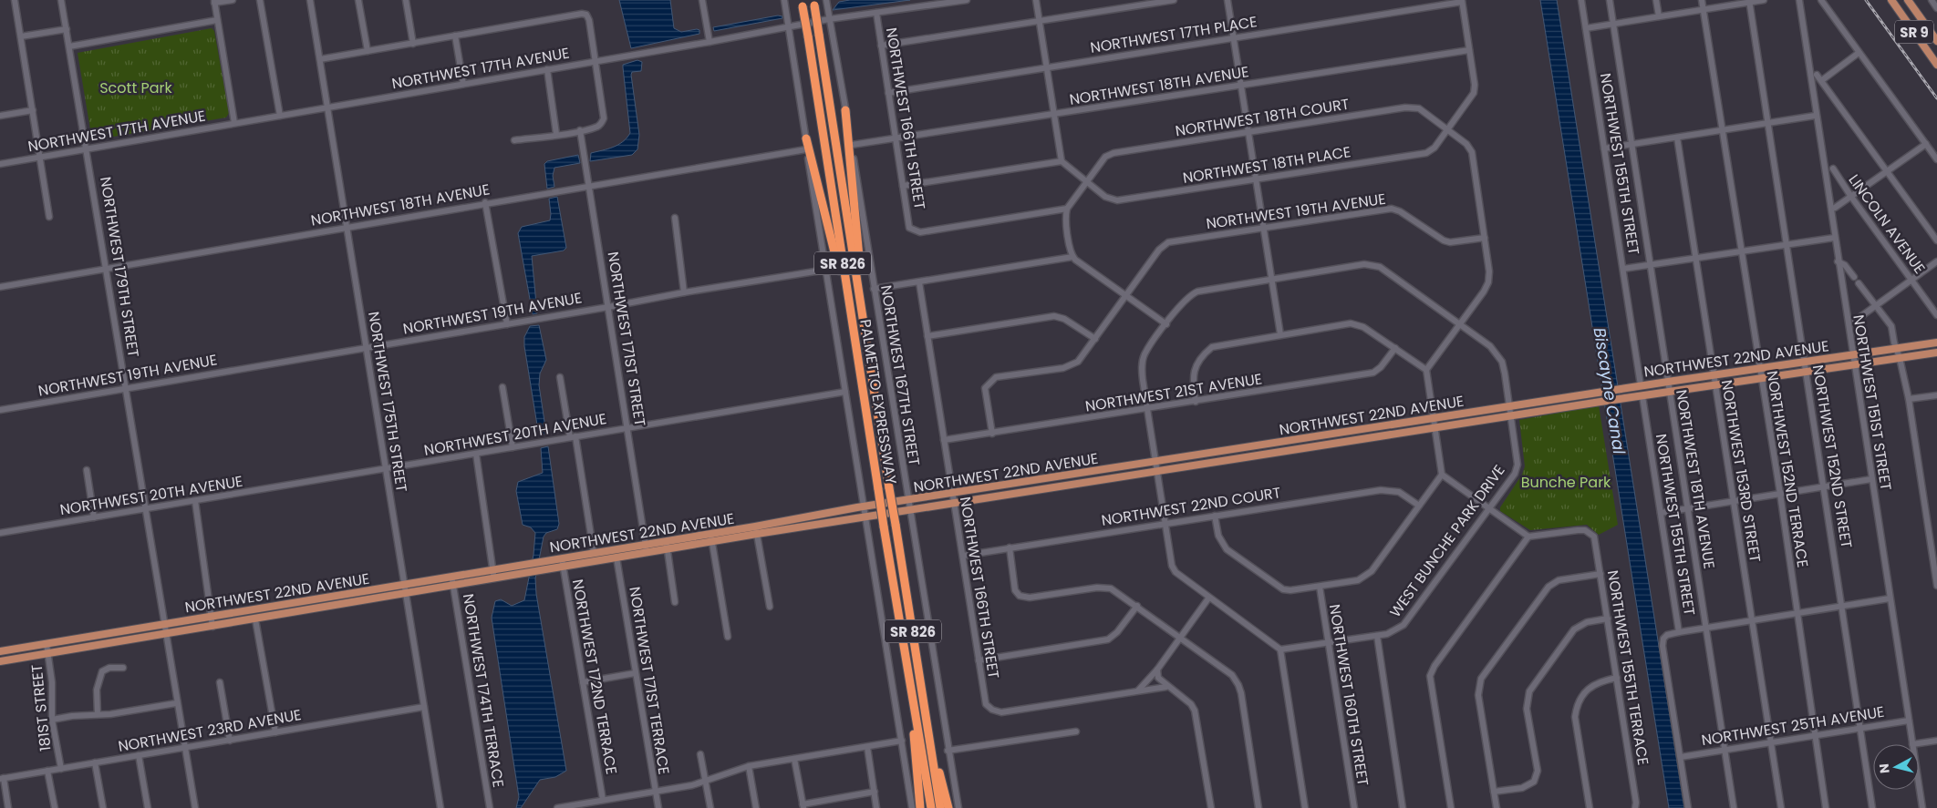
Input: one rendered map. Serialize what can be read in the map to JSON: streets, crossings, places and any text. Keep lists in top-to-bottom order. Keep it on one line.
{"streets":{"highway":["SR 826","PALMETTO EXPRESSWAY"],"main road":["SR 9","NORTHWEST 22ND AVENUE"],"street":["NORTHWEST 17TH PLACE","NORTHWEST 17TH AVENUE","NORTHWEST 18TH AVENUE","NORTHWEST 18TH COURT","NORTHWEST 166TH STREET","NORTHWEST 155TH STREET","NORTHWEST 18TH PLACE","NORTHWEST 19TH AVENUE","LINCOLN AVENUE","NORTHWEST 179TH STREET","NORTHWEST 171ST STREET","NORTHWEST 167TH STREET","NORTHWEST 21ST AVENUE","NORTHWEST 175TH STREET","NORTHWEST 151ST STREET","NORTHWEST 20TH AVENUE","NORTHWEST 152ND STREET","NORTHWEST 152ND TERRACE","NORTHWEST 153RD STREET","NORTHWEST 22ND COURT","WEST BUNCHE PARK DRIVE","NORTHWEST 155TH TERRACE","NORTHWEST 172ND TERRACE","NORTHWEST 171ST TERRACE","NORTHWEST 174TH TERRACE","NORTHWEST 160TH STREET","181ST STREET","NORTHWEST 25TH AVENUE","NORTHWEST 23RD AVENUE"]},"crossings":[["NORTHWEST 17TH PLACE","NORTHWEST 166TH STREET"],["NORTHWEST 17TH PLACE","NORTHWEST 18TH PLACE"],["NORTHWEST 17TH AVENUE","NORTHWEST 166TH STREET"],["NORTHWEST 17TH AVENUE","NORTHWEST 179TH STREET"],["NORTHWEST 17TH AVENUE","NORTHWEST 167TH STREET"],["NORTHWEST 17TH AVENUE","NORTHWEST 175TH STREET"],["NORTHWEST 18TH AVENUE","NORTHWEST 166TH STREET"],["NORTHWEST 18TH AVENUE","NORTHWEST 18TH PLACE"],["NORTHWEST 18TH AVENUE","NORTHWEST 179TH STREET"],["NORTHWEST 18TH AVENUE","NORTHWEST 171ST STREET"],["NORTHWEST 18TH AVENUE","NORTHWEST 22ND AVENUE"],["NORTHWEST 18TH AVENUE","NORTHWEST 167TH STREET"],["NORTHWEST 18TH AVENUE","NORTHWEST 175TH STREET"],["NORTHWEST 18TH AVENUE","NORTHWEST 25TH AVENUE"],["NORTHWEST 18TH COURT","NORTHWEST 166TH STREET"],["NORTHWEST 18TH COURT","NORTHWEST 18TH PLACE"],["NORTHWEST 18TH COURT","NORTHWEST 19TH AVENUE"],["NORTHWEST 18TH COURT","WEST BUNCHE PARK DRIVE"],["NORTHWEST 166TH STREET","NORTHWEST 22ND AVENUE"],["NORTHWEST 166TH STREET","NORTHWEST 21ST AVENUE"],["NORTHWEST 166TH STREET","NORTHWEST 22ND COURT"],["NORTHWEST 155TH STREET","NORTHWEST 22ND AVENUE"],["NORTHWEST 155TH STREET","NORTHWEST 25TH AVENUE"],["NORTHWEST 19TH AVENUE","NORTHWEST 179TH STREET"],["NORTHWEST 19TH AVENUE","NORTHWEST 171ST STREET"],["NORTHWEST 19TH AVENUE","NORTHWEST 175TH STREET"],["NORTHWEST 179TH STREET","NORTHWEST 22ND AVENUE"],["NORTHWEST 179TH STREET","NORTHWEST 20TH AVENUE"],["NORTHWEST 179TH STREET","NORTHWEST 23RD AVENUE"],["NORTHWEST 171ST STREET","NORTHWEST 22ND AVENUE"],["NORTHWEST 171ST STREET","NORTHWEST 20TH AVENUE"],["NORTHWEST 22ND AVENUE","NORTHWEST 167TH STREET"],["NORTHWEST 22ND AVENUE","NORTHWEST 175TH STREET"],["NORTHWEST 22ND AVENUE","NORTHWEST 151ST STREET"],["NORTHWEST 22ND AVENUE","NORTHWEST 152ND STREET"],["NORTHWEST 22ND AVENUE","NORTHWEST 152ND TERRACE"],["NORTHWEST 22ND AVENUE","NORTHWEST 153RD STREET"],["NORTHWEST 22ND AVENUE","WEST BUNCHE PARK DRIVE"],["NORTHWEST 22ND AVENUE","NORTHWEST 172ND TERRACE"],["NORTHWEST 22ND AVENUE","NORTHWEST 171ST TERRACE"],["NORTHWEST 22ND AVENUE","NORTHWEST 174TH TERRACE"],["NORTHWEST 22ND AVENUE","181ST STREET"],["NORTHWEST 21ST AVENUE","WEST BUNCHE PARK DRIVE"],["NORTHWEST 175TH STREET","NORTHWEST 20TH AVENUE"],["NORTHWEST 175TH STREET","NORTHWEST 23RD AVENUE"],["NORTHWEST 151ST STREET","NORTHWEST 25TH AVENUE"],["NORTHWEST 152ND STREET","NORTHWEST 25TH AVENUE"],["NORTHWEST 152ND TERRACE","NORTHWEST 25TH AVENUE"],["NORTHWEST 153RD STREET","NORTHWEST 25TH AVENUE"],["WEST BUNCHE PARK DRIVE","NORTHWEST 160TH STREET"],["181ST STREET","NORTHWEST 23RD AVENUE"]],"water":["Biscayne Canal"],"parks":["Scott Park","Bunche Park"],"north":"left"}
